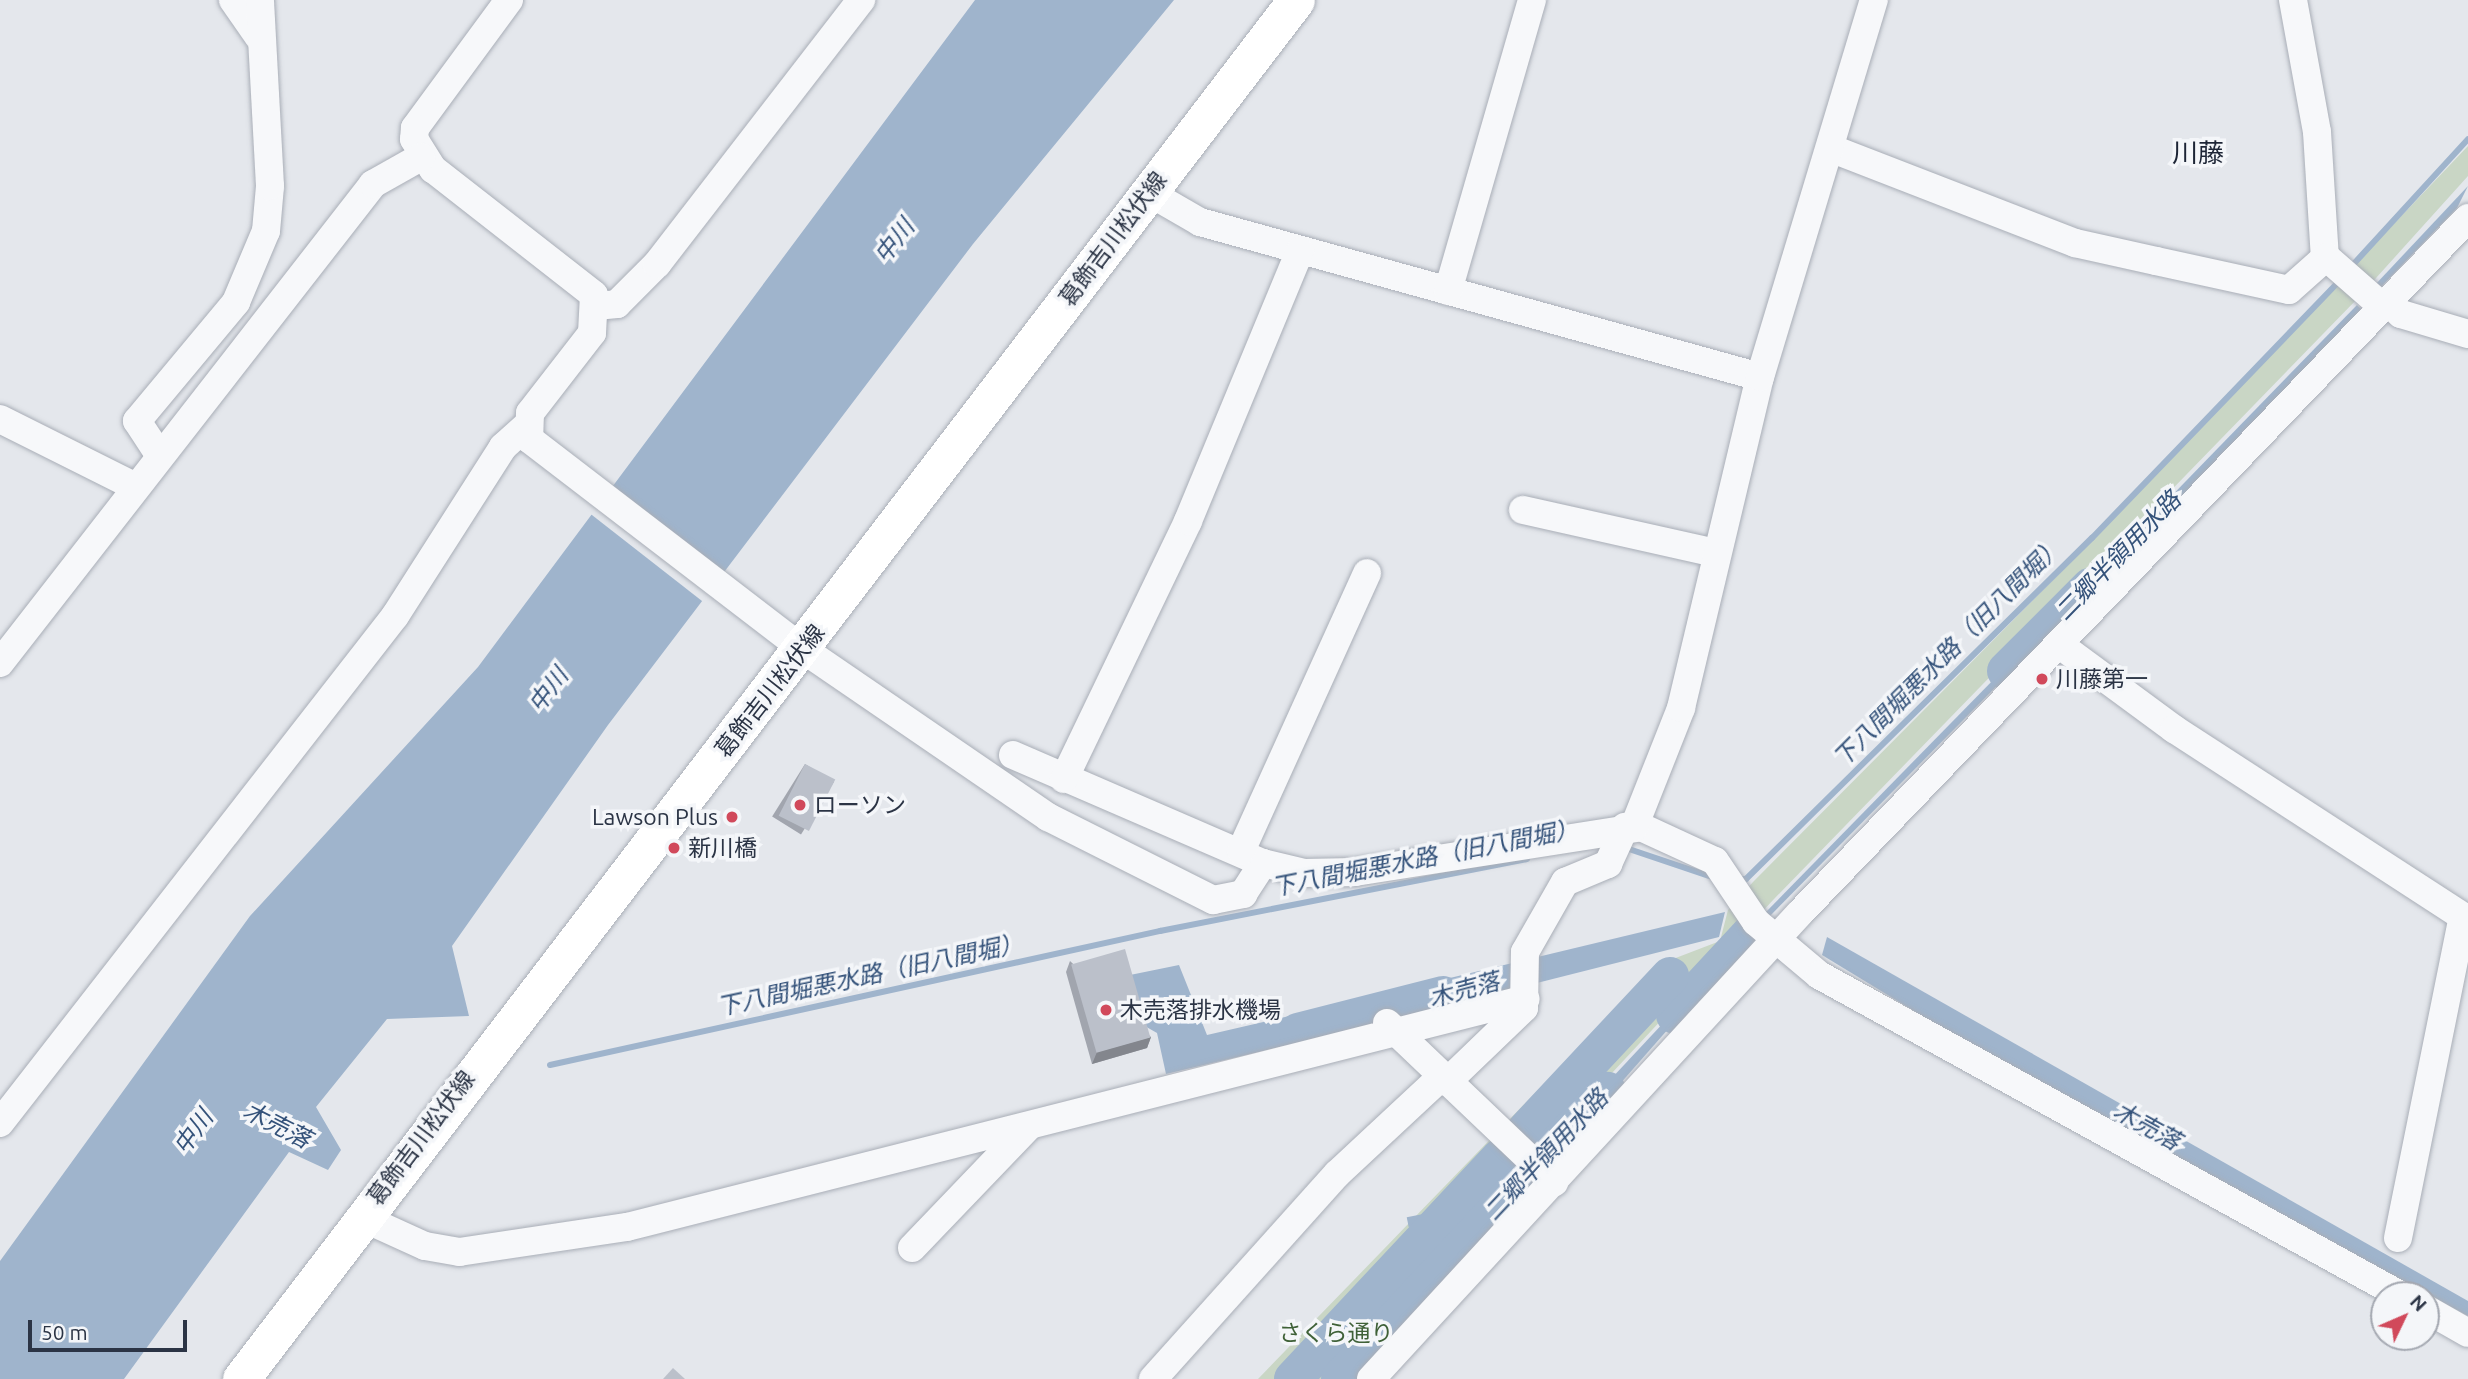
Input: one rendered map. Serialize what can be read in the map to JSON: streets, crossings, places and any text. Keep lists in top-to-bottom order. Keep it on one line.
{"streets":{"main road":["葛飾吉川松伏線"]},"districts":["川藤"],"water":["中川","二郷半領用水路","下八間堀悪水路（旧八間堀）","木売落"],"parks":["さくら通り"],"places":["川藤第一","ローソン","Lawson Plus","新川橋","木売落排水機場"],"scale_bar":"50 m","north":"top right"}
